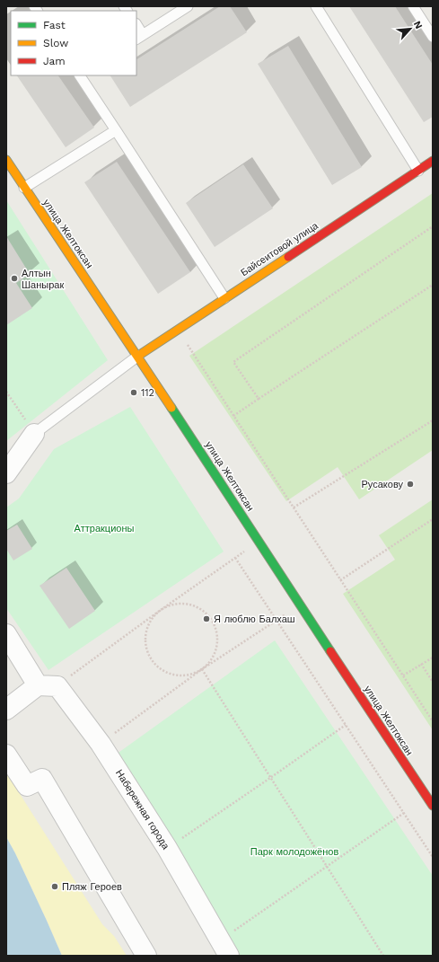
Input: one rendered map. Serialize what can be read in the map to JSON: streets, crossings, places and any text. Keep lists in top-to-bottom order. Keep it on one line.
{"streets":{"street":["улица Желтоксан","Байсеитовой улица","Набережная города"]},"crossings":[["улица Желтоксан","Байсеитовой улица"]],"parks":["Аттракционы","Парк молодожёнов"],"places":["Алтын Шанырак","112","Русакову","Я люблю Балхаш","Пляж Героев"],"legend":["Fast","Slow","Jam"],"north":"top right"}
